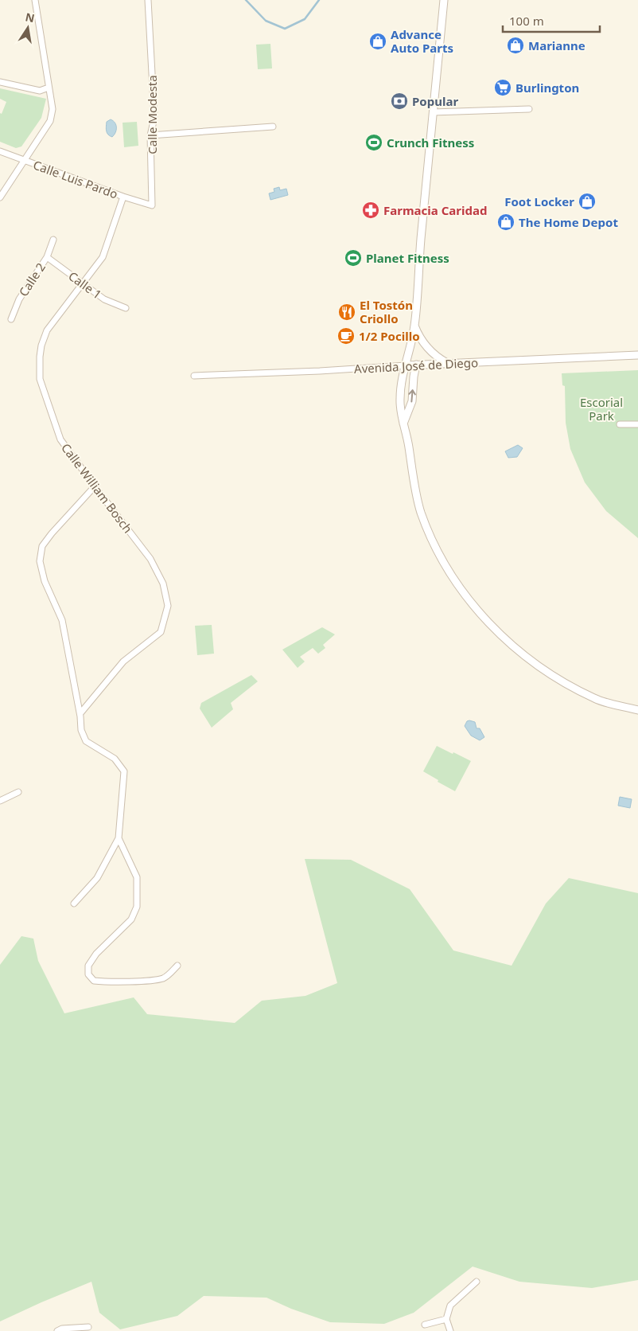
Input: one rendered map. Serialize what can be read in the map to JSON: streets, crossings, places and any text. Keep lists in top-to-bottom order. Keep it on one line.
{"streets":{"street":["Calle Modesta","Calle Luis Pardo","Calle 2","Calle 1","Avenida José de Diego","Calle William Bosch"]},"crossings":[["Calle Modesta","Calle Luis Pardo"],["Calle Luis Pardo","Calle William Bosch"],["Calle 2","Calle 1"],["Calle 1","Calle William Bosch"]],"parks":["Escorial Park"],"places":{"shop":["Advance Auto Parts","Marianne","Foot Locker","The Home Depot"],"supermarket":["Burlington"],"bank":["Popular"],"sports":["Crunch Fitness","Planet Fitness"],"pharmacy":["Farmacia Caridad"],"restaurant":["El Tostón Criollo"],"cafe":["1/2 Pocillo"]},"scale_bar":"100 m","north":"top"}
